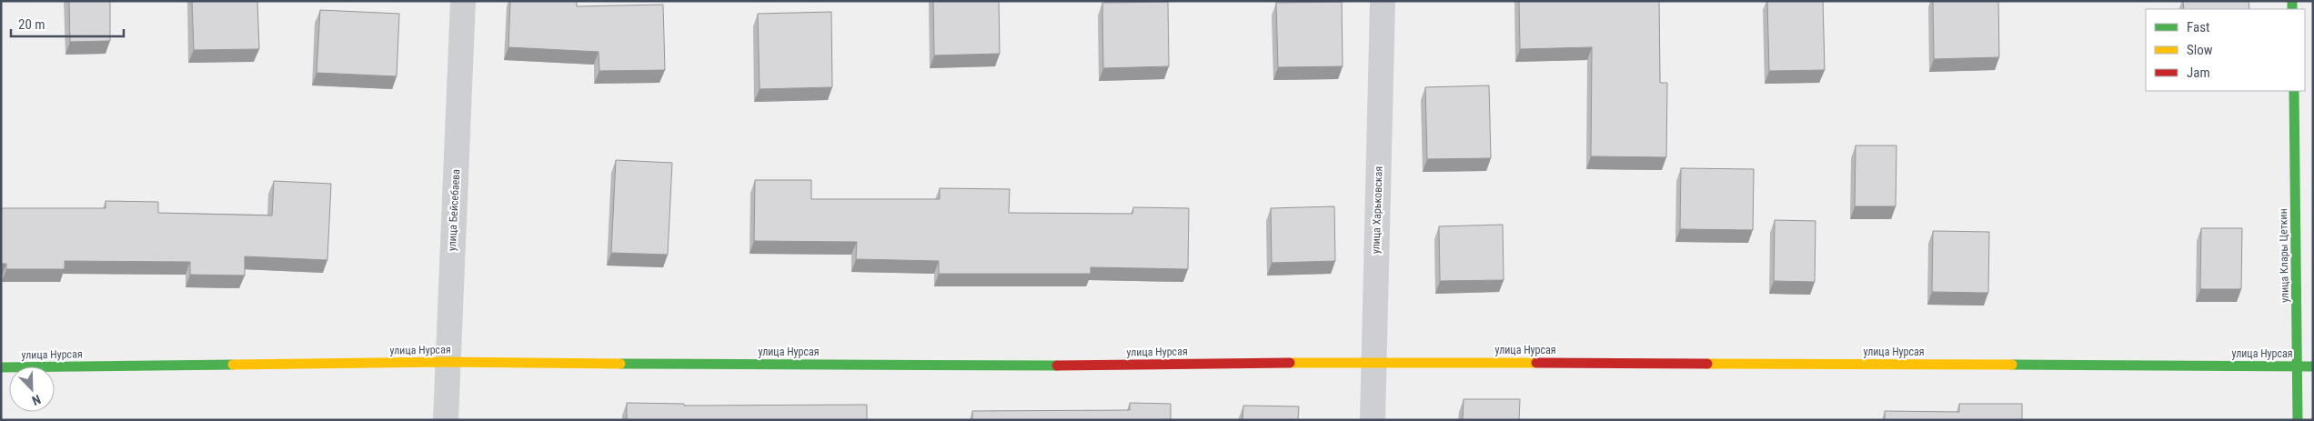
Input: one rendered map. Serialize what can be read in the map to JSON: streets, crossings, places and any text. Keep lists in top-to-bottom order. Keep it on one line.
{"streets":{"street":["улица Бейсебаева","улица Харьковская","улица Клары Цеткин","улица Нурсая"]},"crossings":[["улица Бейсебаева","улица Нурсая"],["улица Харьковская","улица Нурсая"],["улица Клары Цеткин","улица Нурсая"]],"legend":["Fast","Slow","Jam"],"scale_bar":"20 m","north":"bottom right"}
